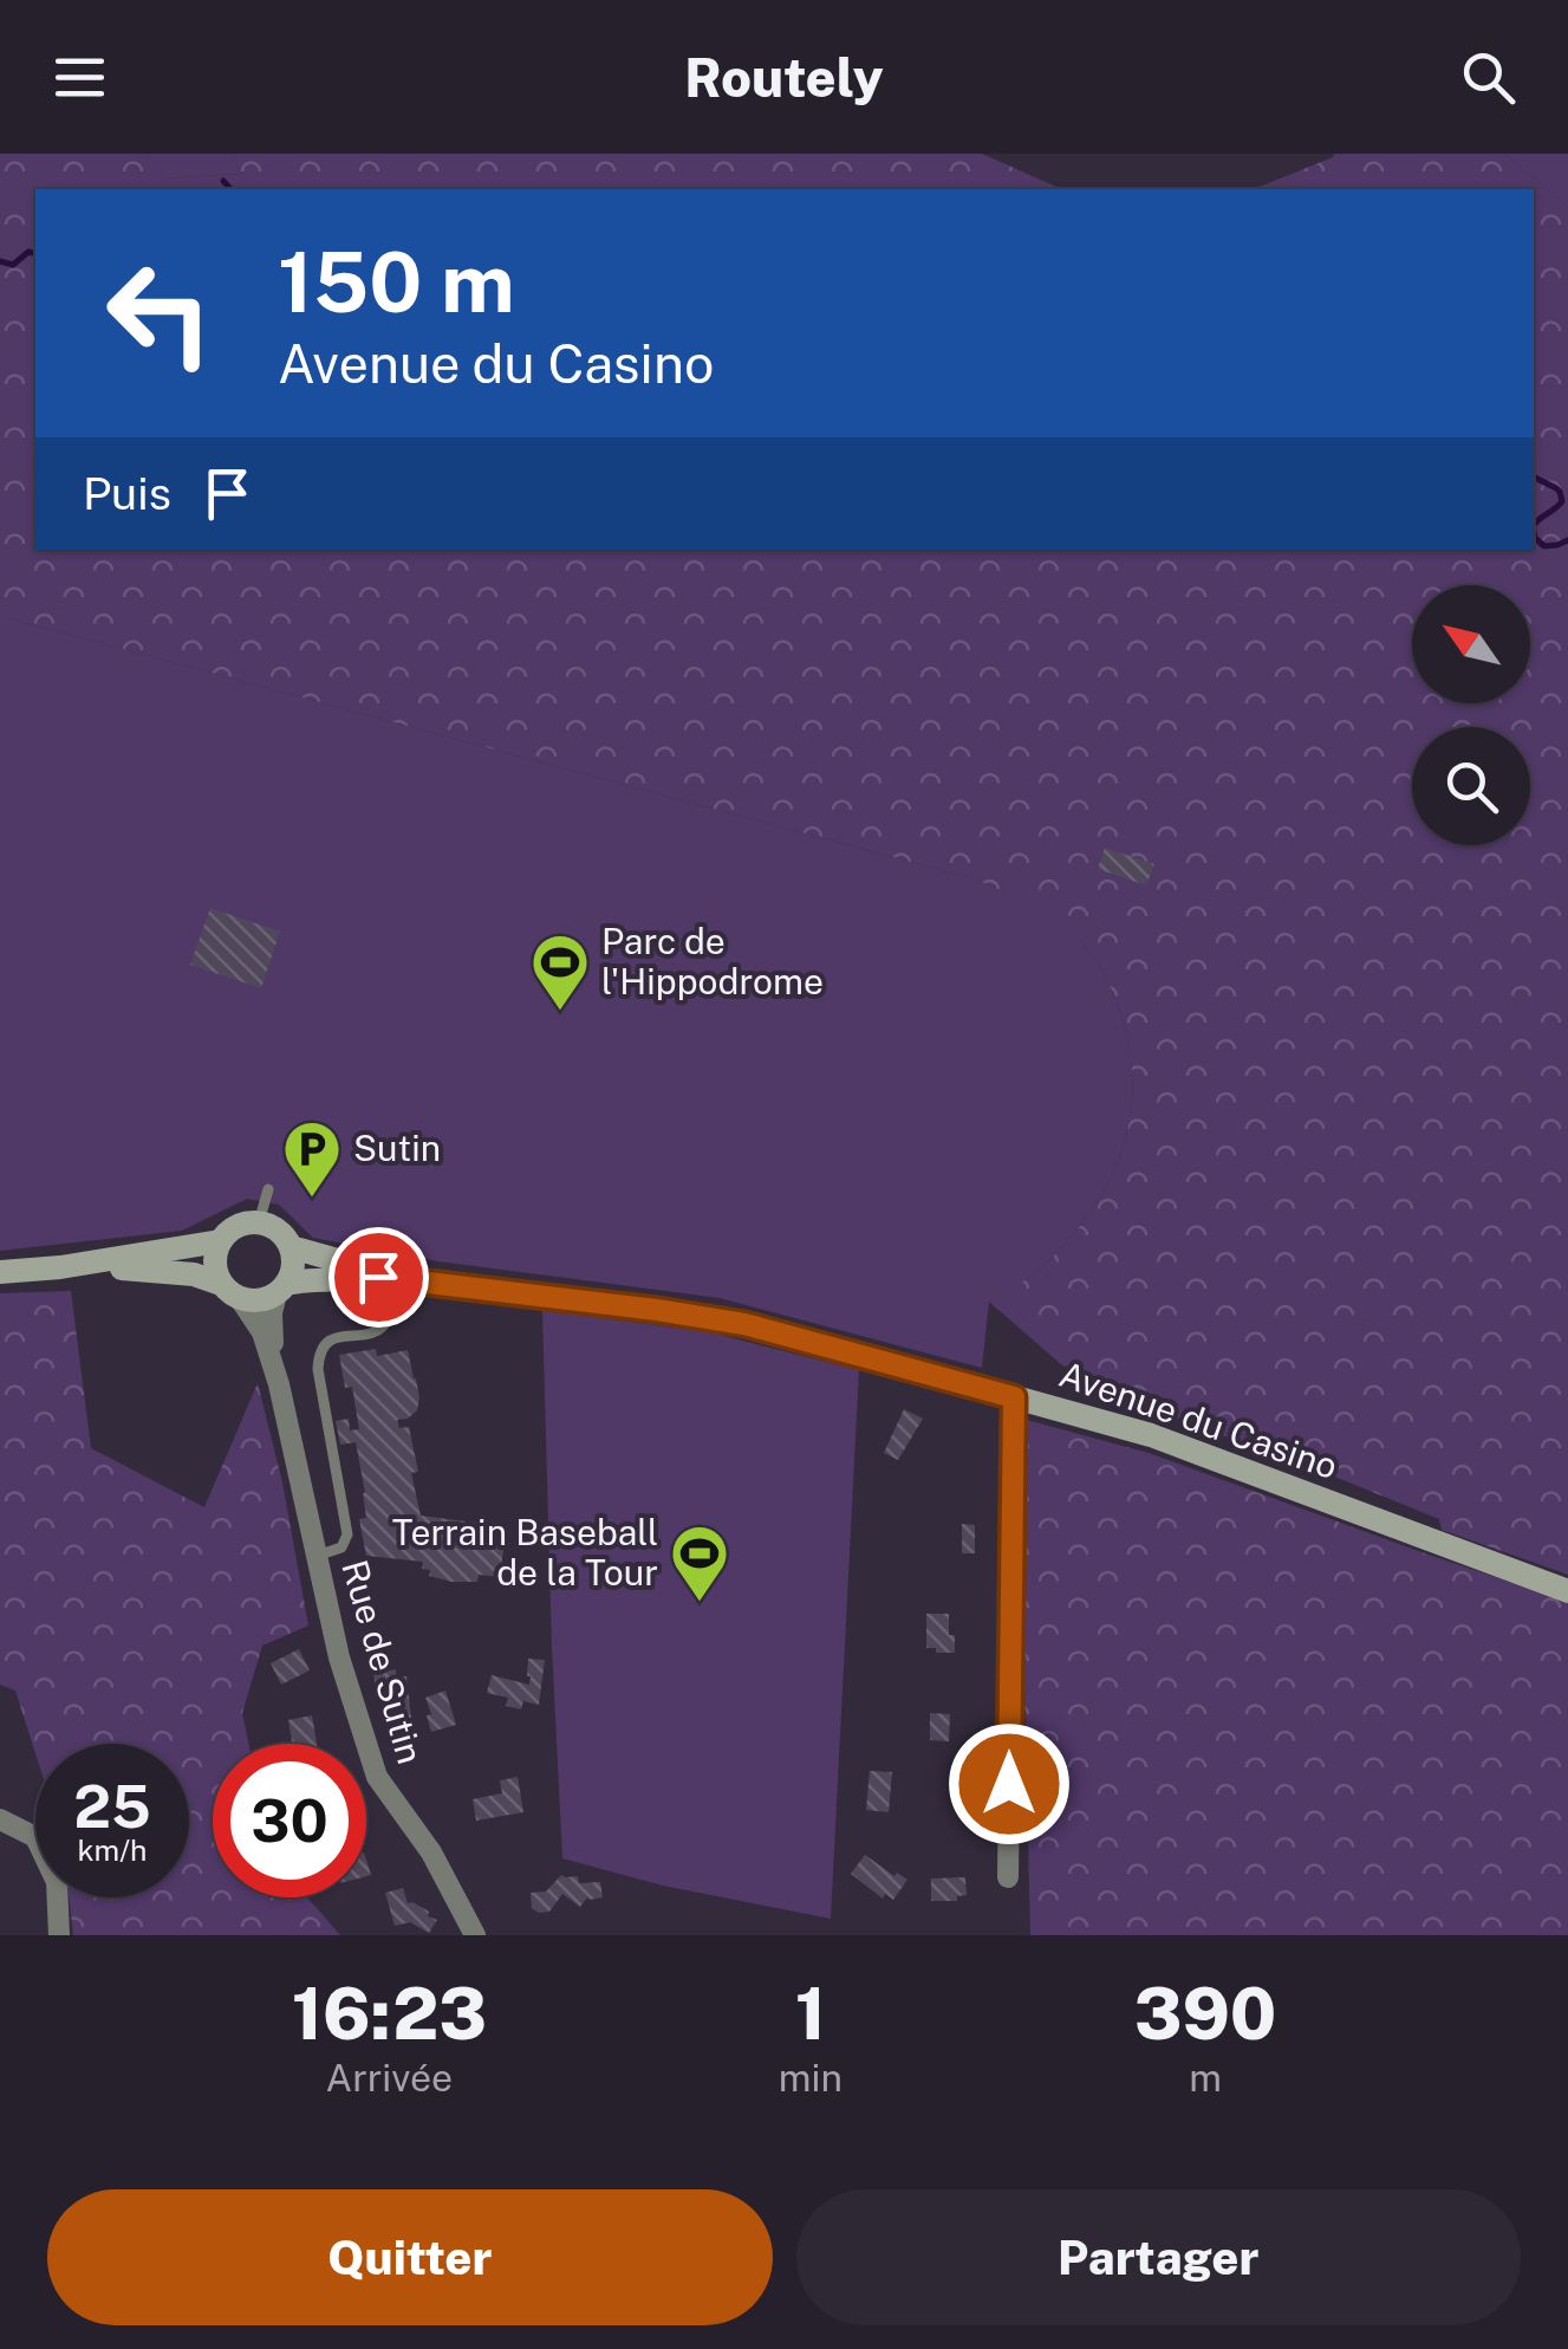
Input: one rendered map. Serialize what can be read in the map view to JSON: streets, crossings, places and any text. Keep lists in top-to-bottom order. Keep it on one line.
{"streets":{"street":["Avenue du Casino","Rue de Sutin"]},"places":{"sports":["Parc de l'Hippodrome","Terrain Baseball de la Tour"],"parking":["Sutin"]},"north":"top left","page":{"header":"Routely","turn":["150 m","Avenue du Casino"],"then":"Puis","speed":"25 km/h","limit":"30","eta":["16:23","Arrivée","1","min","390","m"],"buttons":["Quitter","Partager"]}}
